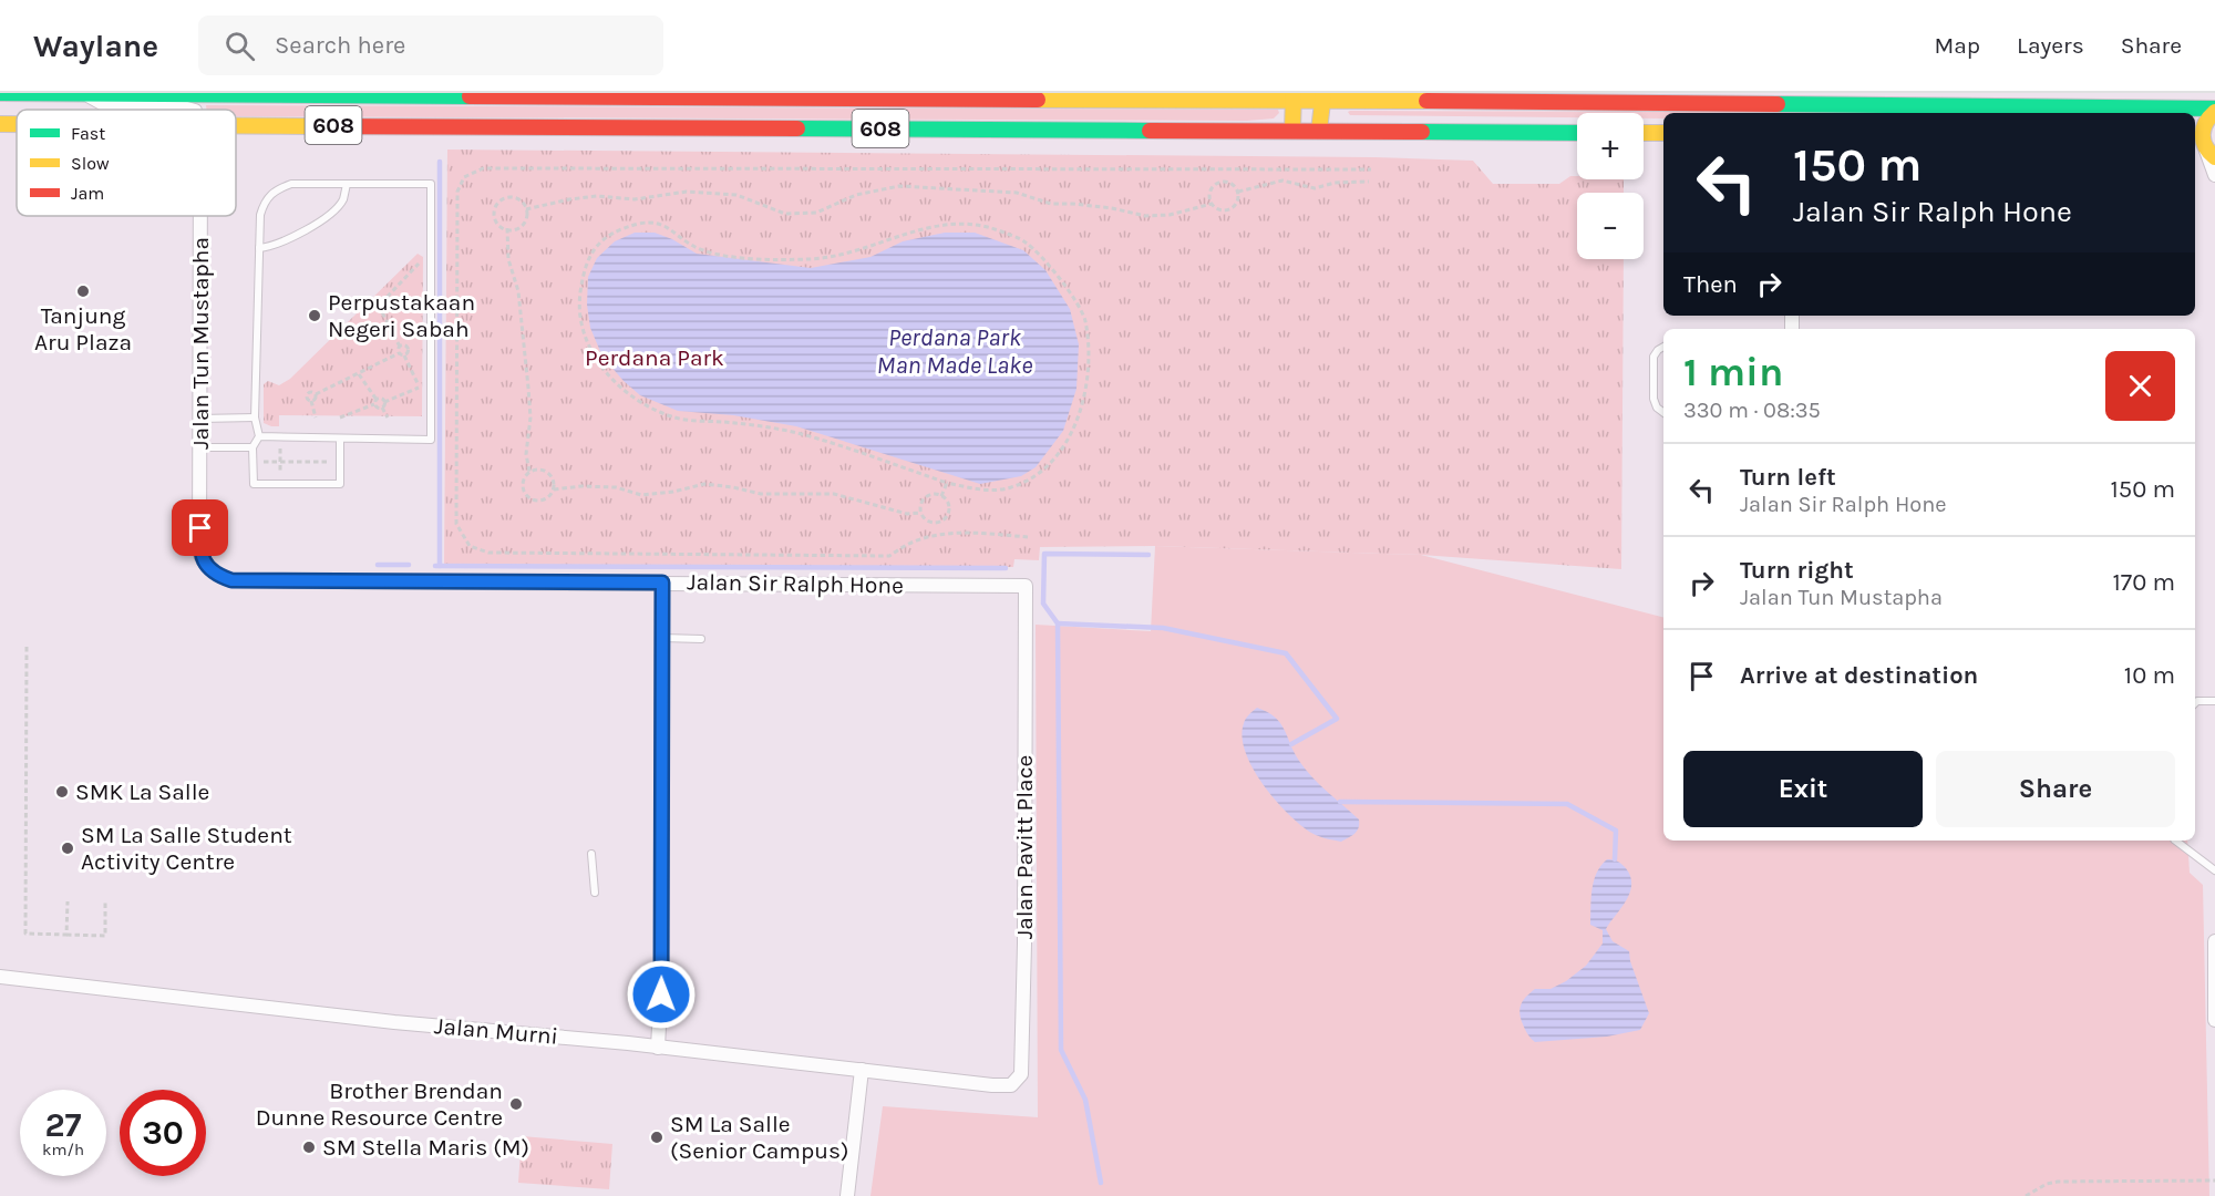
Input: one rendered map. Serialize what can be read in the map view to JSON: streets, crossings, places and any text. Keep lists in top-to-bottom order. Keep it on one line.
{"streets":{"main road":["608"],"street":["Jalan Tun Mustapha","Jalan Sir Ralph Hone","Jalan Pavitt Place","Jalan Murni"]},"crossings":[["Jalan Tun Mustapha","Jalan Sir Ralph Hone"],["Jalan Sir Ralph Hone","Jalan Pavitt Place"],["Jalan Pavitt Place","Jalan Murni"]],"water":["Perdana Park Man Made Lake"],"parks":["Perdana Park"],"places":["Tanjung Aru Plaza","Perpustakaan Negeri Sabah","SMK La Salle","SM La Salle Student Activity Centre","Brother Brendan Dunne Resource Centre","SM La Salle (Senior Campus)","SM Stella Maris (M)"],"legend":["Fast","Slow","Jam"],"page":{"header":"Waylane","search":"Search here","nav":["Map","Layers","Share"],"map_buttons":["+","−"],"turn":["150 m","Jalan Sir Ralph Hone"],"then":"Then","heading":["1 min","330 m · 08:35"],"list":[{"name":"Turn left","note":"Jalan Sir Ralph Hone","value":"150 m"},{"name":"Turn right","note":"Jalan Tun Mustapha","value":"170 m"},{"name":"Arrive at destination","value":"10 m"}],"buttons":["Exit","Share"],"speed":"27 km/h","limit":"30"}}
